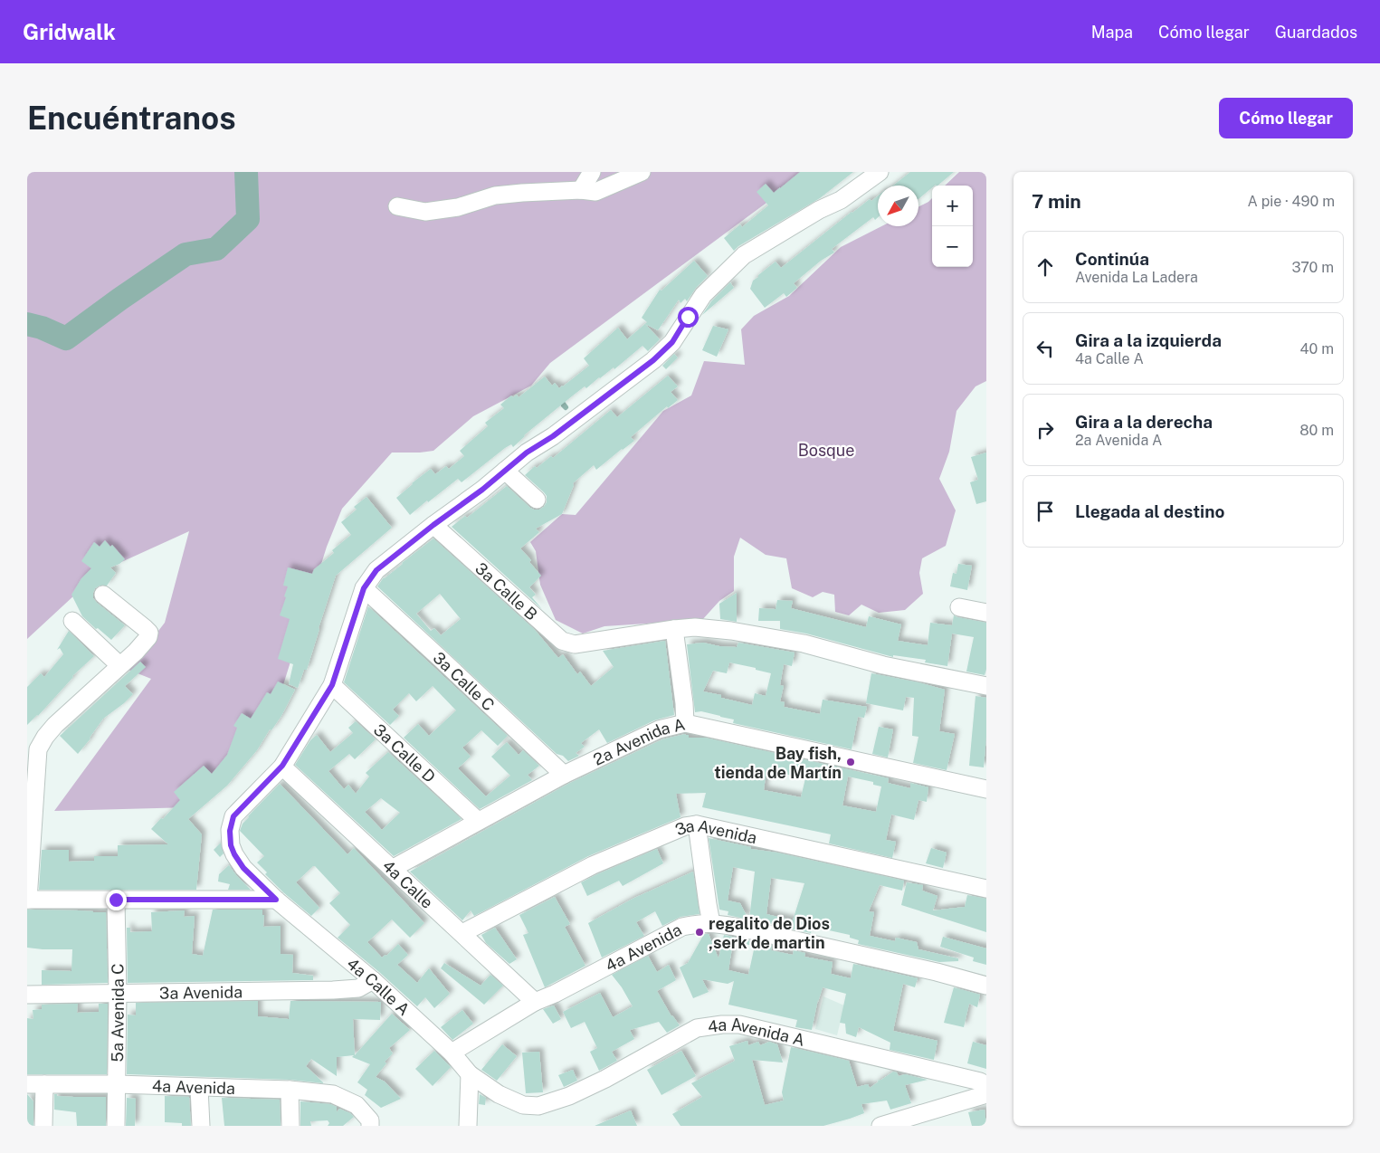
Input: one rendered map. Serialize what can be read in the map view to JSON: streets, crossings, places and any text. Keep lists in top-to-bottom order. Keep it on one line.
{"streets":{"street":["3a Calle B","3a Calle C","2a Avenida A","3a Calle D","3a Avenida","4a Calle","4a Avenida","4a Calle A","5a Avenida C","4a Avenida A"]},"crossings":[["3a Calle C","2a Avenida A"],["2a Avenida A","3a Calle D"],["2a Avenida A","4a Calle"],["3a Avenida","4a Calle"],["3a Avenida","4a Calle A"],["3a Avenida","5a Avenida C"],["4a Calle","4a Avenida"],["4a Calle","4a Calle A"],["4a Avenida","4a Calle A"],["4a Avenida","5a Avenida C"],["4a Calle A","4a Avenida A"]],"parks":["Bosque"],"places":["Bay fish, tienda de Martín","regalito de Dios ,serk de martin"],"north":"bottom left","page":{"header":"Gridwalk","nav":["Mapa","Cómo llegar","Guardados"],"buttons":"Cómo llegar","title":"Encuéntranos","heading":["7 min","A pie · 490 m"],"map_buttons":["+","−"],"list":[["Continúa","Avenida La Ladera","370 m"],["Gira a la izquierda","4a Calle A","40 m"],["Gira a la derecha","2a Avenida A","80 m"],"Llegada al destino"]}}
